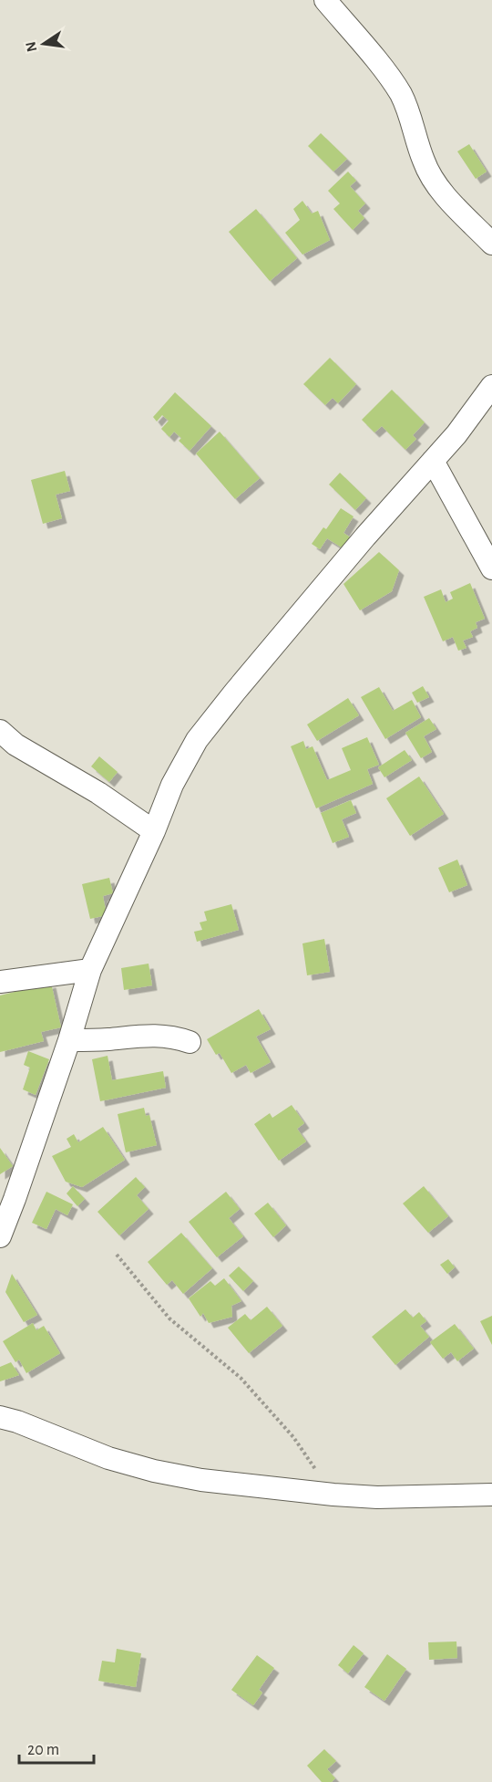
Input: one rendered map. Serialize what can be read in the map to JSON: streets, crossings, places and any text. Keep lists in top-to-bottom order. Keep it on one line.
{"scale_bar":"20 m","north":"left"}
